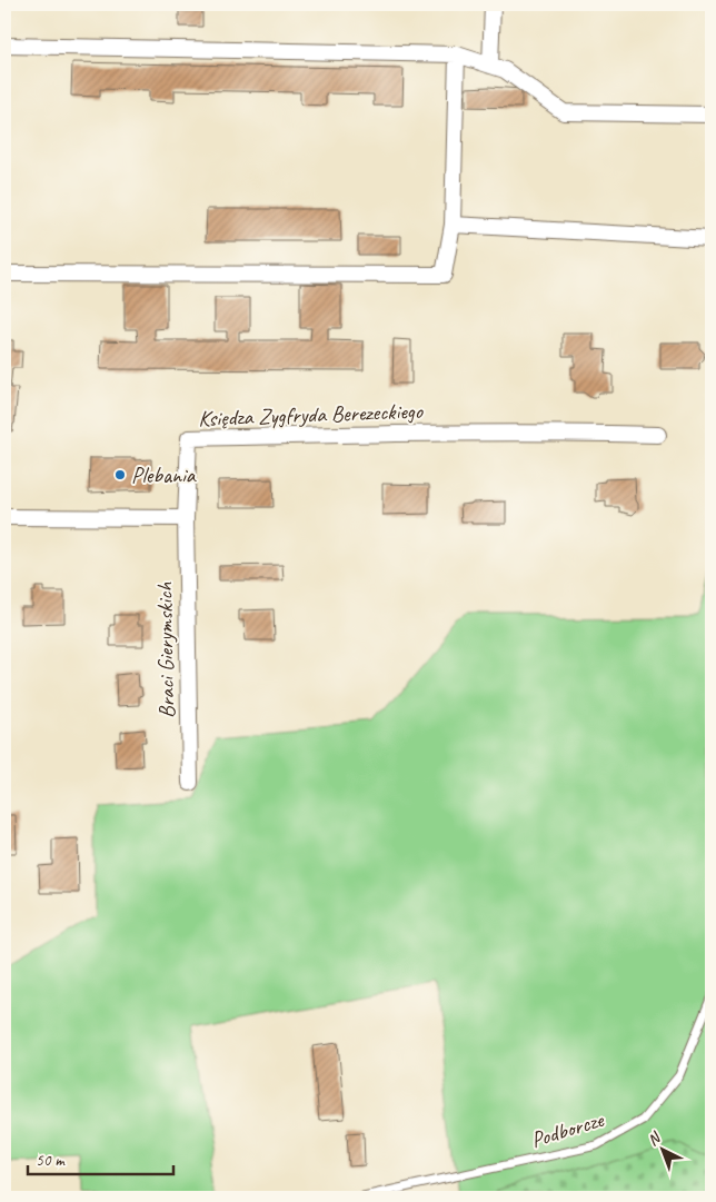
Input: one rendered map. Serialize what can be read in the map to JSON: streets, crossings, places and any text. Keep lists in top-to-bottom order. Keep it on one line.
{"streets":{"street":["Księdza Zygfryda Berezeckiego","Braci Gierymskich"],"lane":["Podborcze"]},"crossings":[["Księdza Zygfryda Berezeckiego","Braci Gierymskich"]],"places":["Plebania"],"scale_bar":"50 m","north":"top left"}
